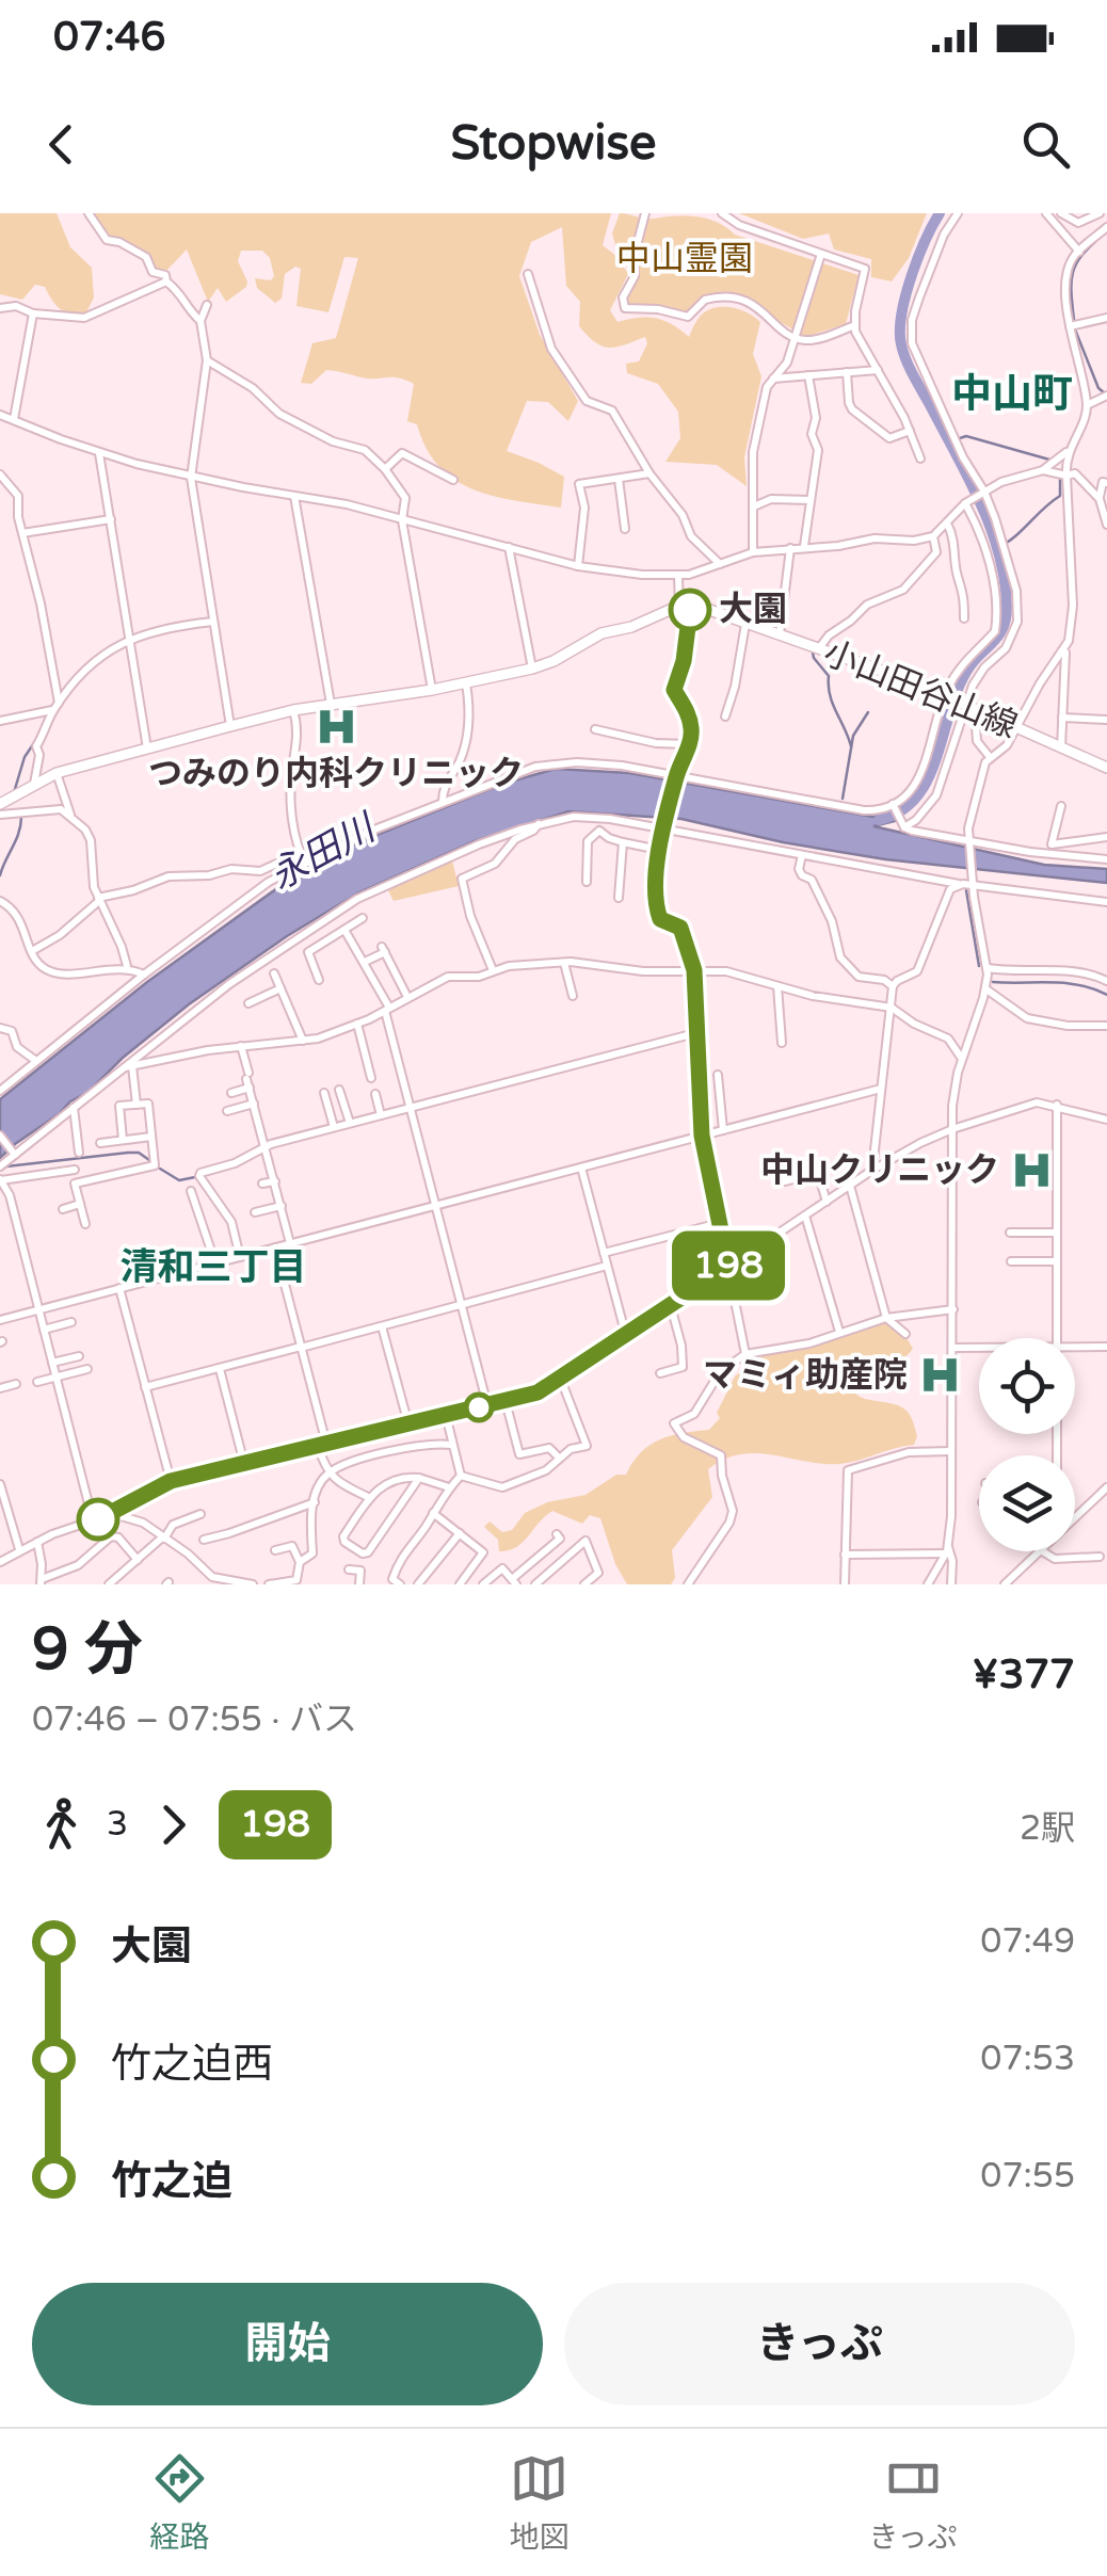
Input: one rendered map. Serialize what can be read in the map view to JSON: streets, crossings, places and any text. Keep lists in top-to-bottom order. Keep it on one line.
{"streets":{"main road":["小山田谷山線"]},"districts":["中山町","清和三丁目"],"water":["永田川"],"parks":["中山霊園"],"places":{"other":["大園"],"hospital":["つみのり内科クリニック","中山クリニック","マミィ助産院"]},"lines":["bus line 198"],"page":{"status":"07:46","header":"Stopwise","on_map":"198","heading":["9 分","07:46 – 07:55 · バス","¥377"],"legs":["3","198","2駅"],"list":[{"name":"大園","value":"07:49"},{"name":"竹之迫西","value":"07:53"},{"name":"竹之迫","value":"07:55"}],"buttons":["開始","きっぷ"],"tabs":["経路","地図","きっぷ"]}}
